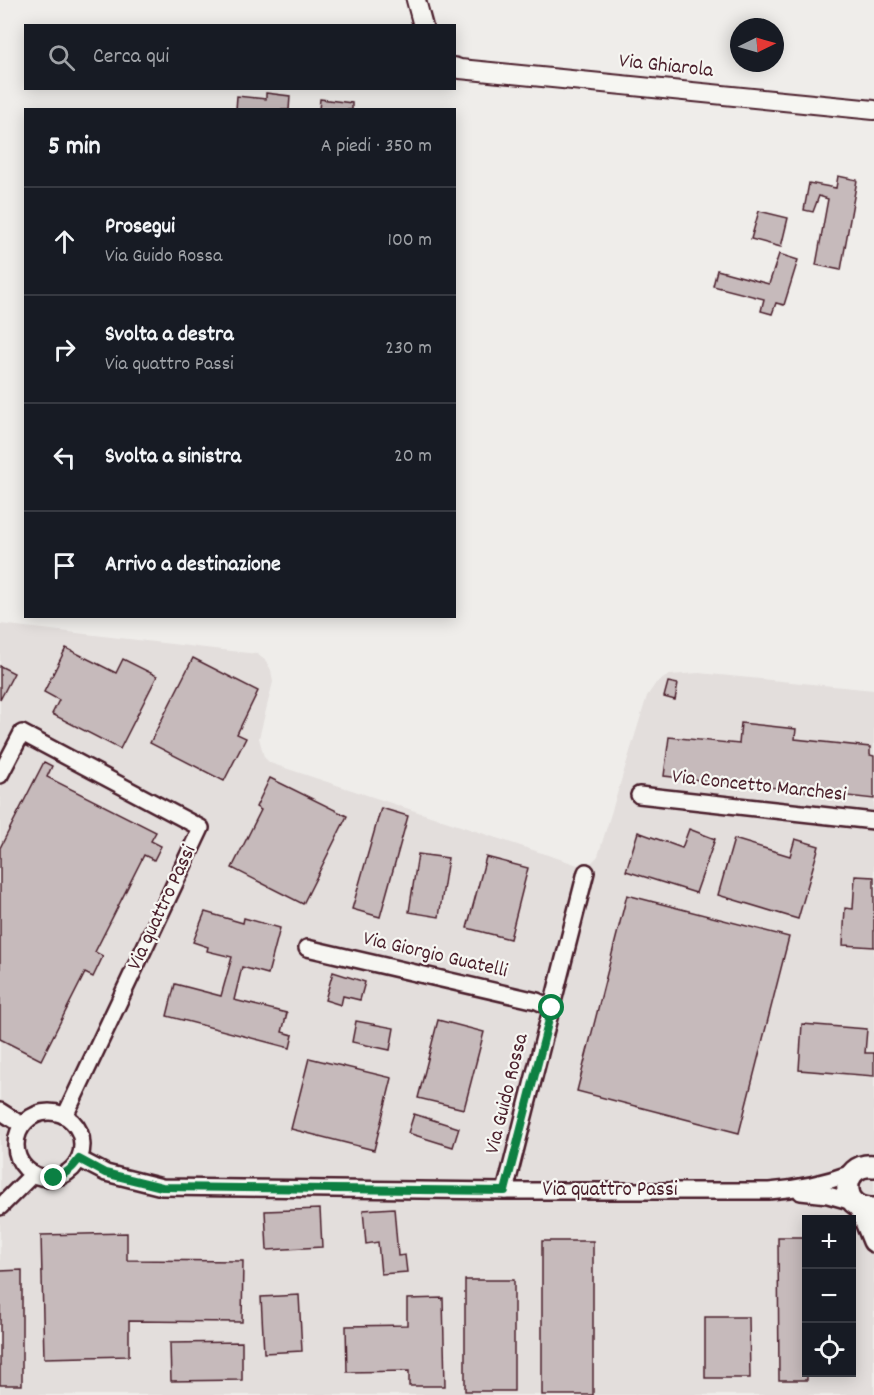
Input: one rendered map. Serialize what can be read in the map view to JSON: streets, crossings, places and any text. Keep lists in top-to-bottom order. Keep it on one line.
{"streets":{"street":["Via Ghiarola","Via Concetto Marchesi","Via quattro Passi","Via Giorgio Guatelli","Via Guido Rossa"]},"crossings":[["Via quattro Passi","Via Guido Rossa"],["Via Giorgio Guatelli","Via Guido Rossa"]],"north":"right","page":{"search":"Cerca qui","heading":["5 min","A piedi · 350 m"],"list":[["Prosegui","Via Guido Rossa","100 m"],["Svolta a destra","Via quattro Passi","230 m"],["Svolta a sinistra","20 m"],"Arrivo a destinazione"],"map_buttons":["+","−"]}}
